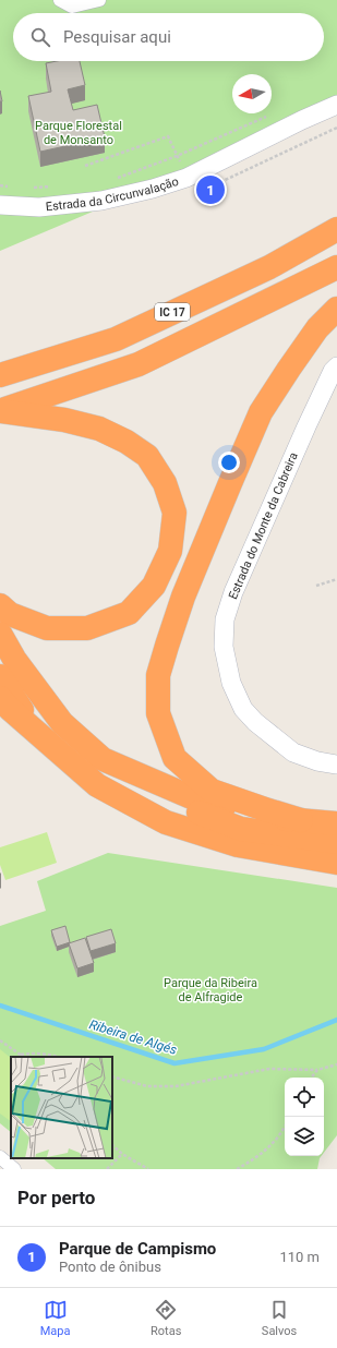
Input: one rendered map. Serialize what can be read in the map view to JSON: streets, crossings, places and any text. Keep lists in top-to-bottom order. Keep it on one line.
{"streets":{"highway":["IC 17"],"street":["Estrada da Circunvalação","Estrada do Monte da Cabreira"]},"water":["Ribeira de Algés"],"parks":["Parque Florestal de Monsanto","Parque da Ribeira de Alfragide"],"north":"left","page":{"search":"Pesquisar aqui","pins":"1","heading":"Por perto","list":[{"mark":"1","name":"Parque de Campismo","note":"Ponto de ônibus","value":"110 m"}],"nav":["Mapa","Rotas","Salvos"]}}
